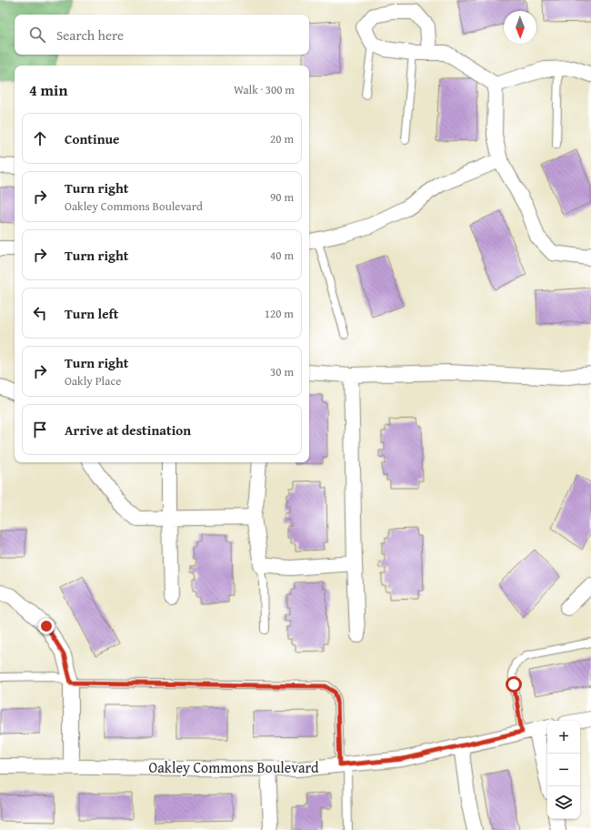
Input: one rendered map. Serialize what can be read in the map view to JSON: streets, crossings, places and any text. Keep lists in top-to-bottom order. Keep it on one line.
{"streets":{"street":["Oakley Commons Boulevard"]},"north":"bottom","page":{"search":"Search here","heading":["4 min","Walk · 300 m"],"list":[["Continue","20 m"],["Turn right","Oakley Commons Boulevard","90 m"],["Turn right","40 m"],["Turn left","120 m"],["Turn right","Oakly Place","30 m"],"Arrive at destination"],"map_buttons":["+","−"]}}
